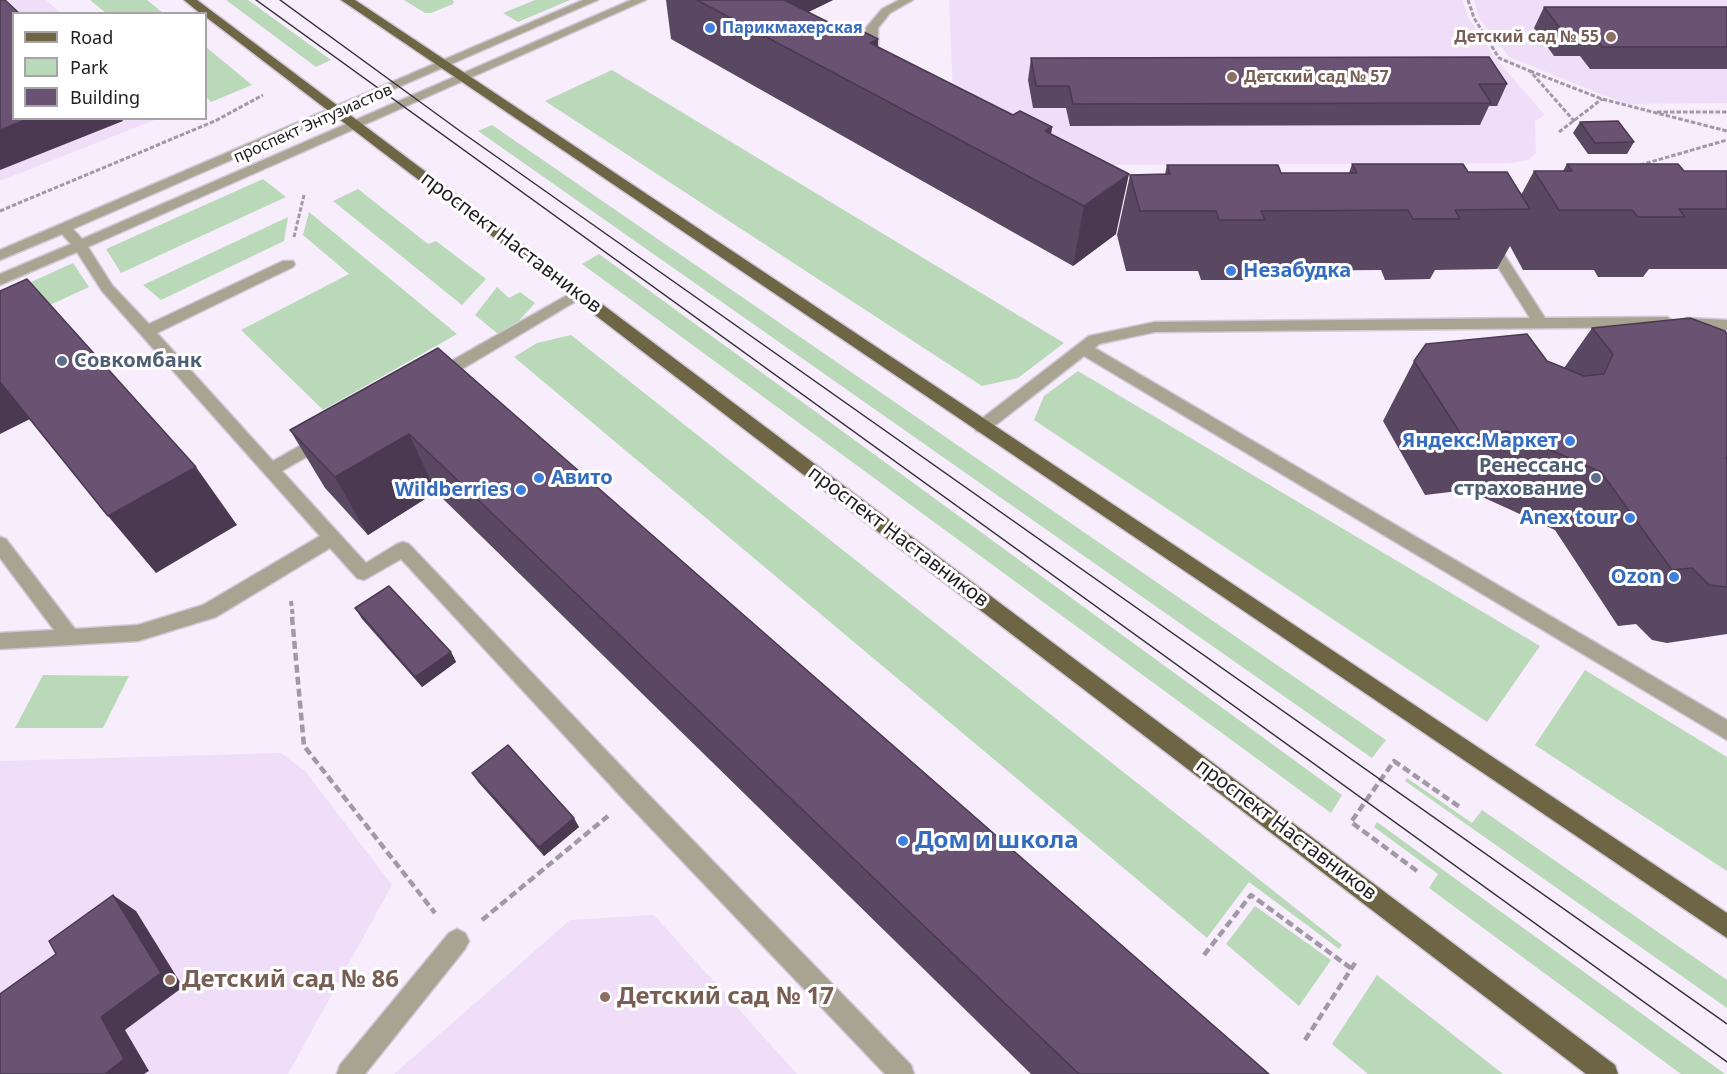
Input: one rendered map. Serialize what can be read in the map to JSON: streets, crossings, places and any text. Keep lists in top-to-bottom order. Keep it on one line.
{"streets":{"main road":["проспект Наставников"],"street":["проспект Энтузиастов"]},"crossings":[["проспект Энтузиастов","проспект Наставников"]],"places":["Парикмахерская","Детский сад № 55","Детский сад № 57","Незабудка","Совкомбанк","Яндекс.Маркет","Авито","Ренессанс страхование","Wildberries","Anex tour","Ozon","Дом и школа","Детский сад № 86","Детский сад № 17"],"legend":["Road","Park","Building"]}
